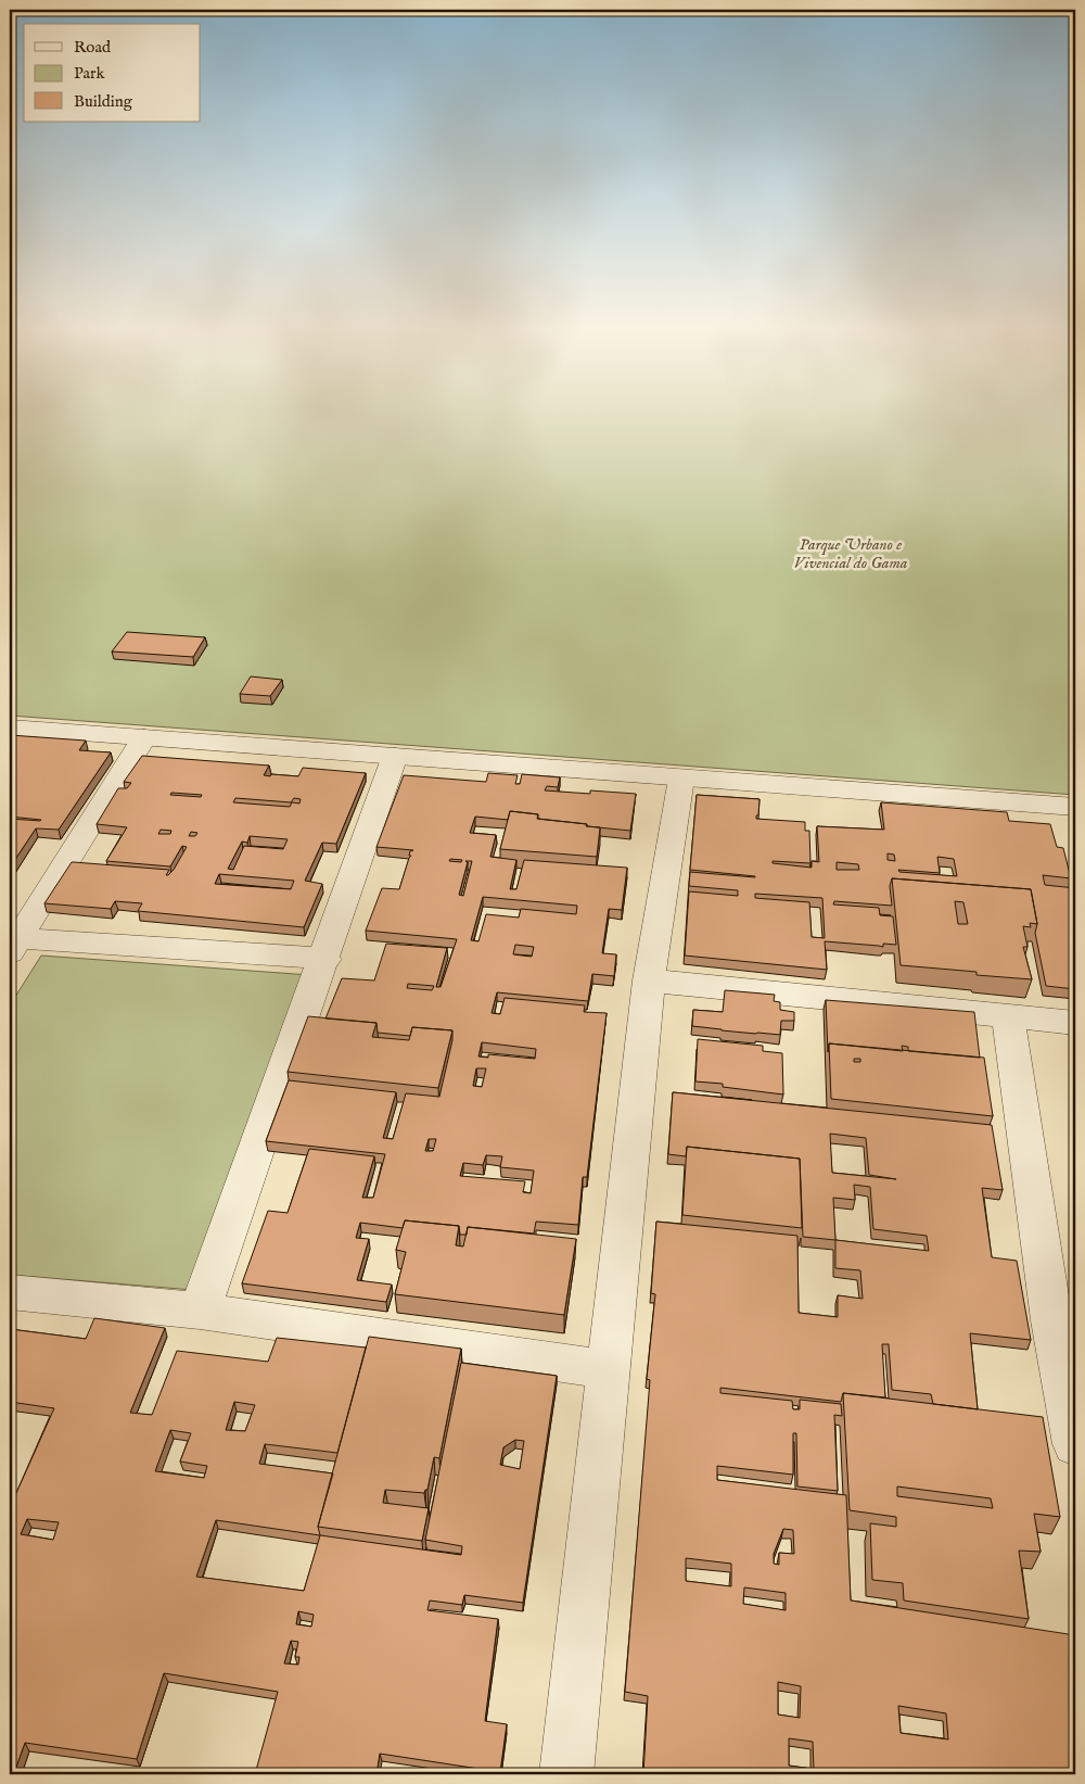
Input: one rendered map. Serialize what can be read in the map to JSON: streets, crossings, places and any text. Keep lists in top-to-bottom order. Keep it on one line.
{"parks":["Parque Urbano e Vivencial do Gama"],"legend":["Road","Park","Building"]}
